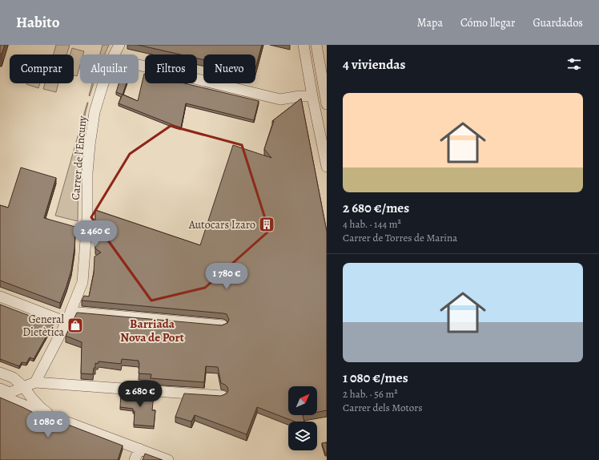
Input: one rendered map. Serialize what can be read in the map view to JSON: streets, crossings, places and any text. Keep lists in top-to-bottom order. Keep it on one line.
{"streets":{"street":["Carrer de l'Encuny"]},"districts":["Barriada Nova de Port"],"places":{"building":["Autocars Izaro"],"shop":["General Dietètica"]},"north":"top right","page":{"header":"Habito","nav":["Mapa","Cómo llegar","Guardados"],"heading":"4 viviendas","chip":["Comprar","Alquilar","Filtros","Nuevo"],"list":[{"name":"2 680 €/mes","note":"4 hab. · 144 m² · Carrer de Torres de Marina"},{"name":"1 080 €/mes","note":"2 hab. · 56 m² · Carrer dels Motors"}],"price":["2 460 €","1 780 €","2 680 €","1 080 €"]}}
